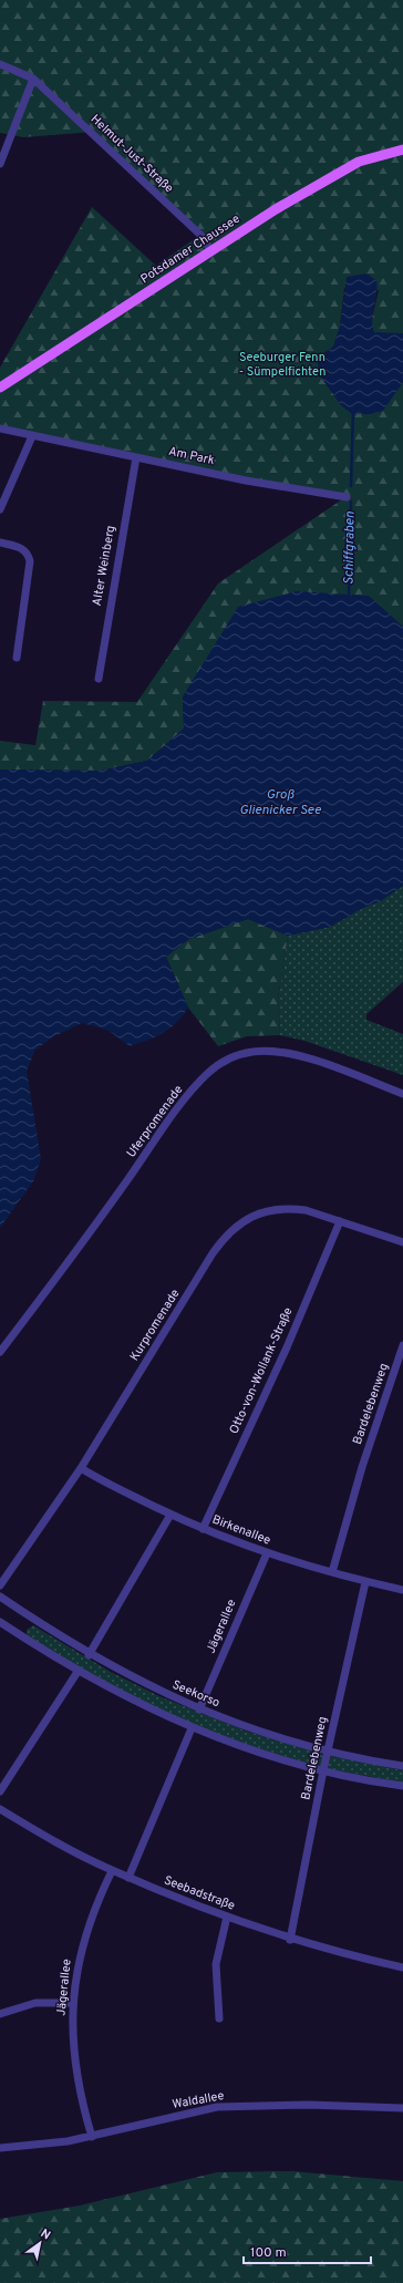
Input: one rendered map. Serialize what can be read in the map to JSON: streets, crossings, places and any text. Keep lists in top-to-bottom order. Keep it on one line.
{"streets":{"main road":["Potsdamer Chaussee"],"street":["Helmut-Just-Straße","Am Park","Alter Weinberg","Uferpromenade","Kurpromenade","Otto-von-Wollank-Straße","Bardelebenweg","Birkenallee","Jägerallee","Seekorso","Seebadstraße","Waldallee"]},"crossings":[["Helmut-Just-Straße","Potsdamer Chaussee"],["Am Park","Alter Weinberg"],["Kurpromenade","Otto-von-Wollank-Straße"],["Kurpromenade","Birkenallee"],["Otto-von-Wollank-Straße","Birkenallee"],["Bardelebenweg","Birkenallee"],["Bardelebenweg","Seekorso"],["Bardelebenweg","Seebadstraße"],["Birkenallee","Jägerallee"],["Jägerallee","Seekorso"],["Jägerallee","Seebadstraße"],["Jägerallee","Waldallee"]],"water":["Schiffgraben","Groß Glienicker See"],"parks":["Seeburger Fenn - Sümpelfichten"],"scale_bar":"100 m","north":"top right"}
